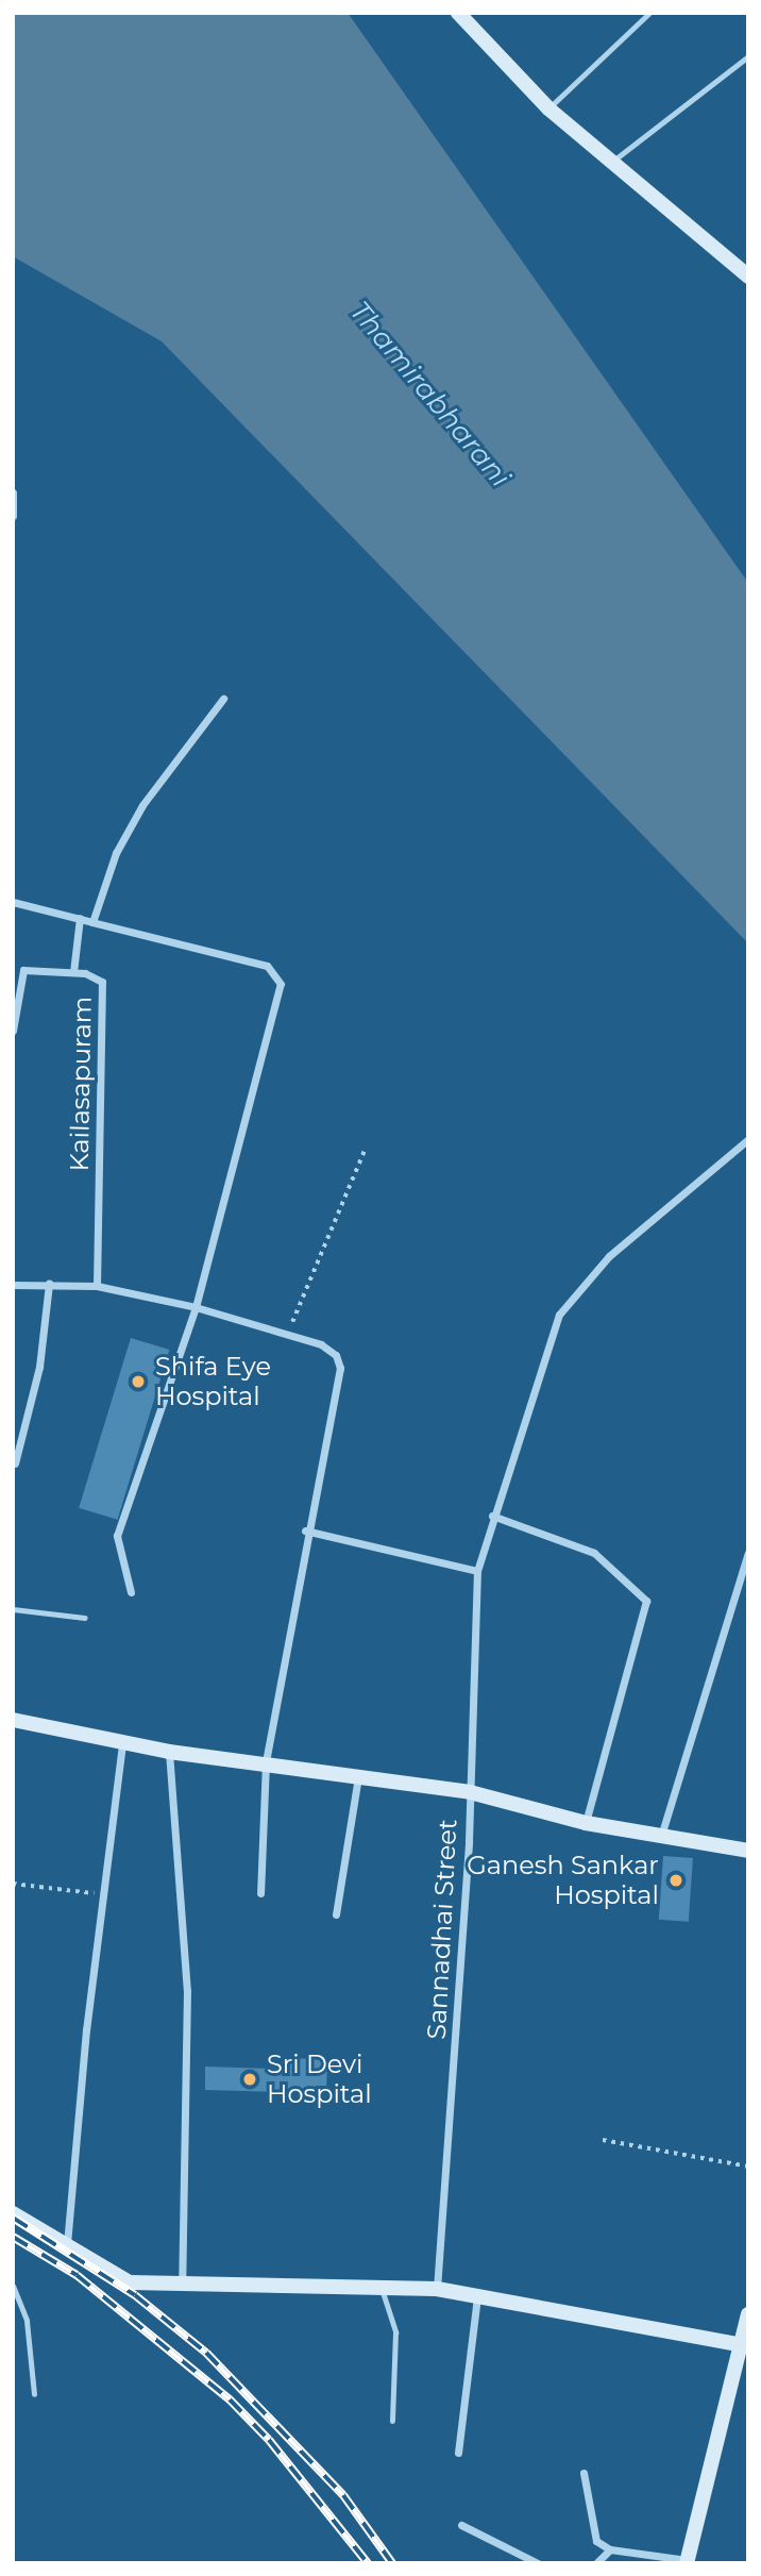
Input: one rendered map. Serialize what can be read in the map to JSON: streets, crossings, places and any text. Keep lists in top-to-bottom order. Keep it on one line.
{"streets":{"street":["Kailasapuram","Sannadhai Street"]},"water":["Thamirabharani"],"places":["Shifa Eye Hospital","Ganesh Sankar Hospital","Sri Devi Hospital"]}
